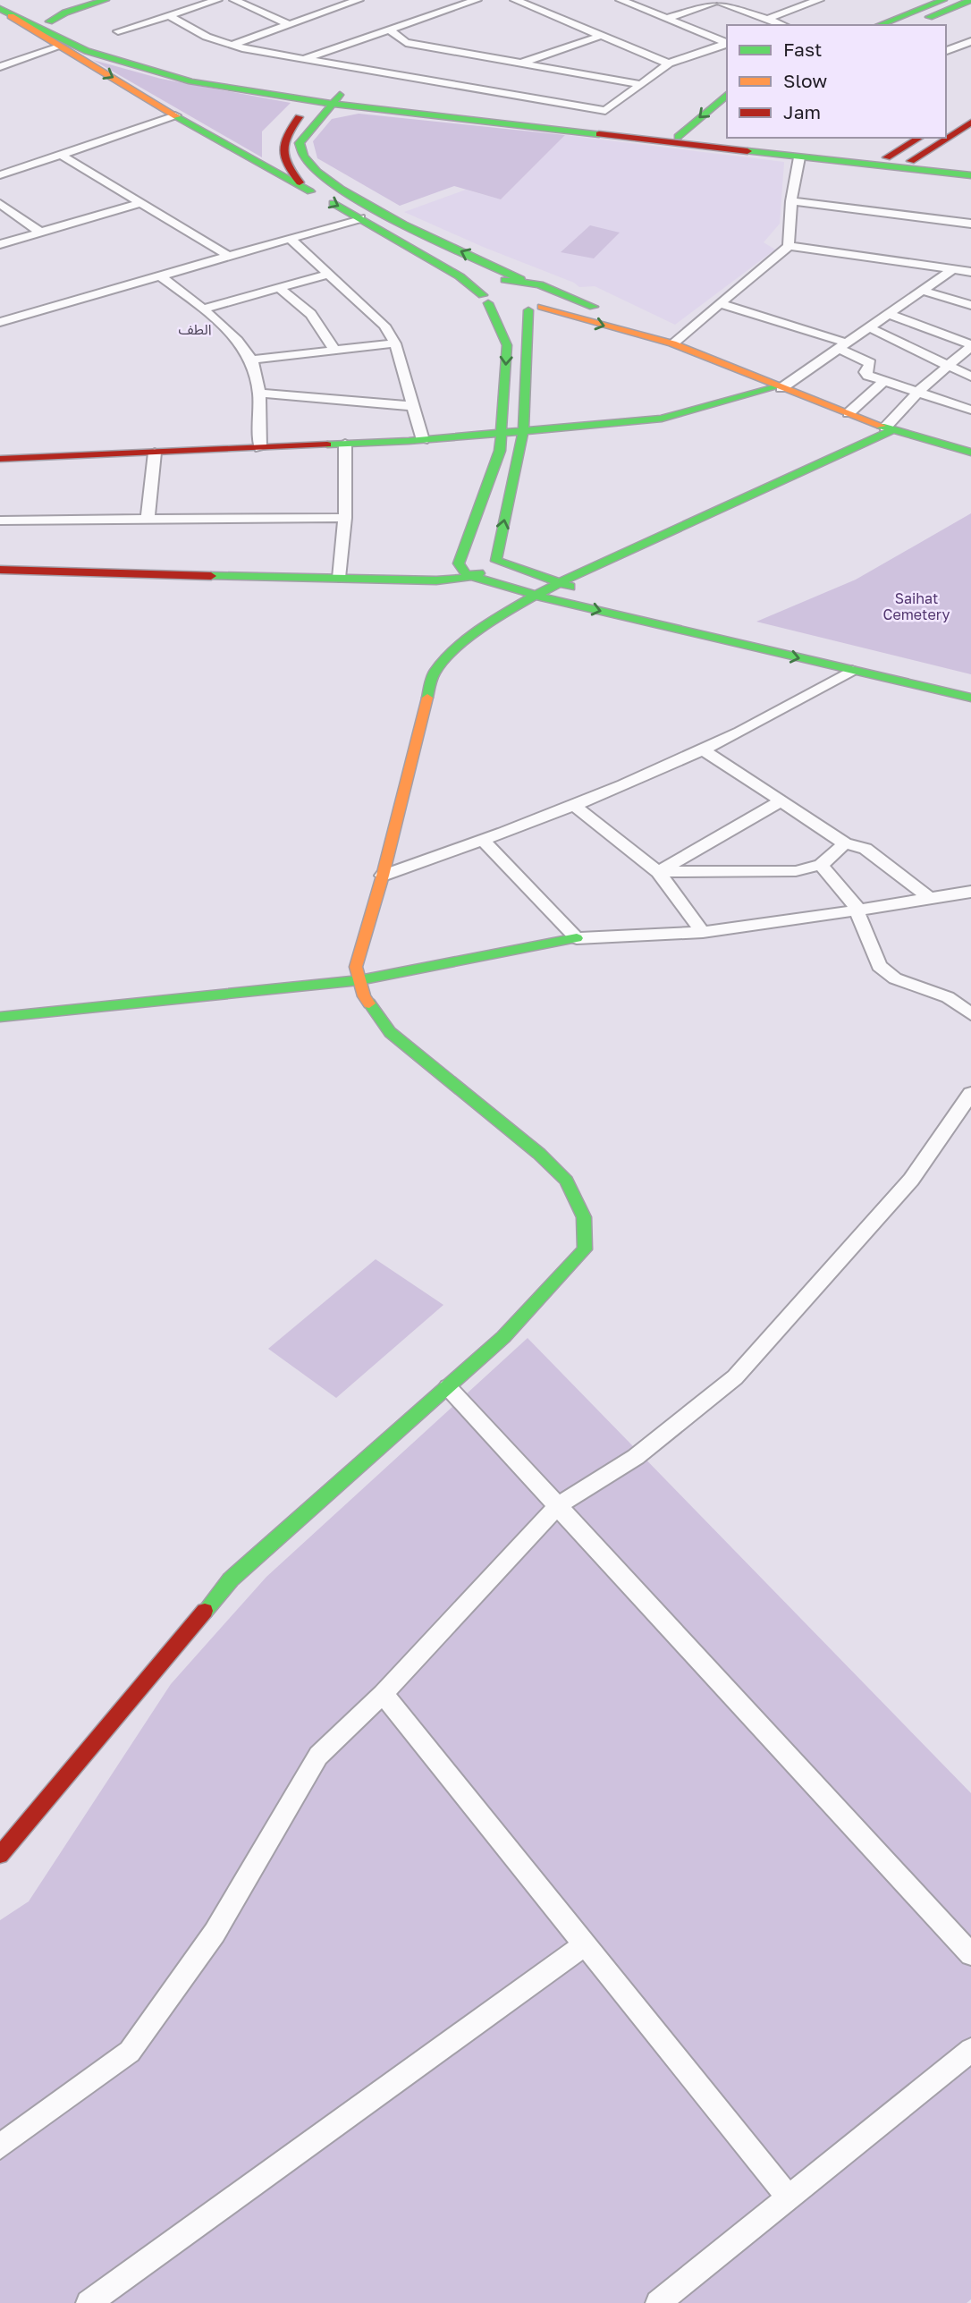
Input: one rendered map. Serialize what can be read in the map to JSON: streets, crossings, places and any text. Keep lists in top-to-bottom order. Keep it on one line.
{"districts":["الطف"],"parks":["Saihat Cemetery"],"legend":["Fast","Slow","Jam"]}
